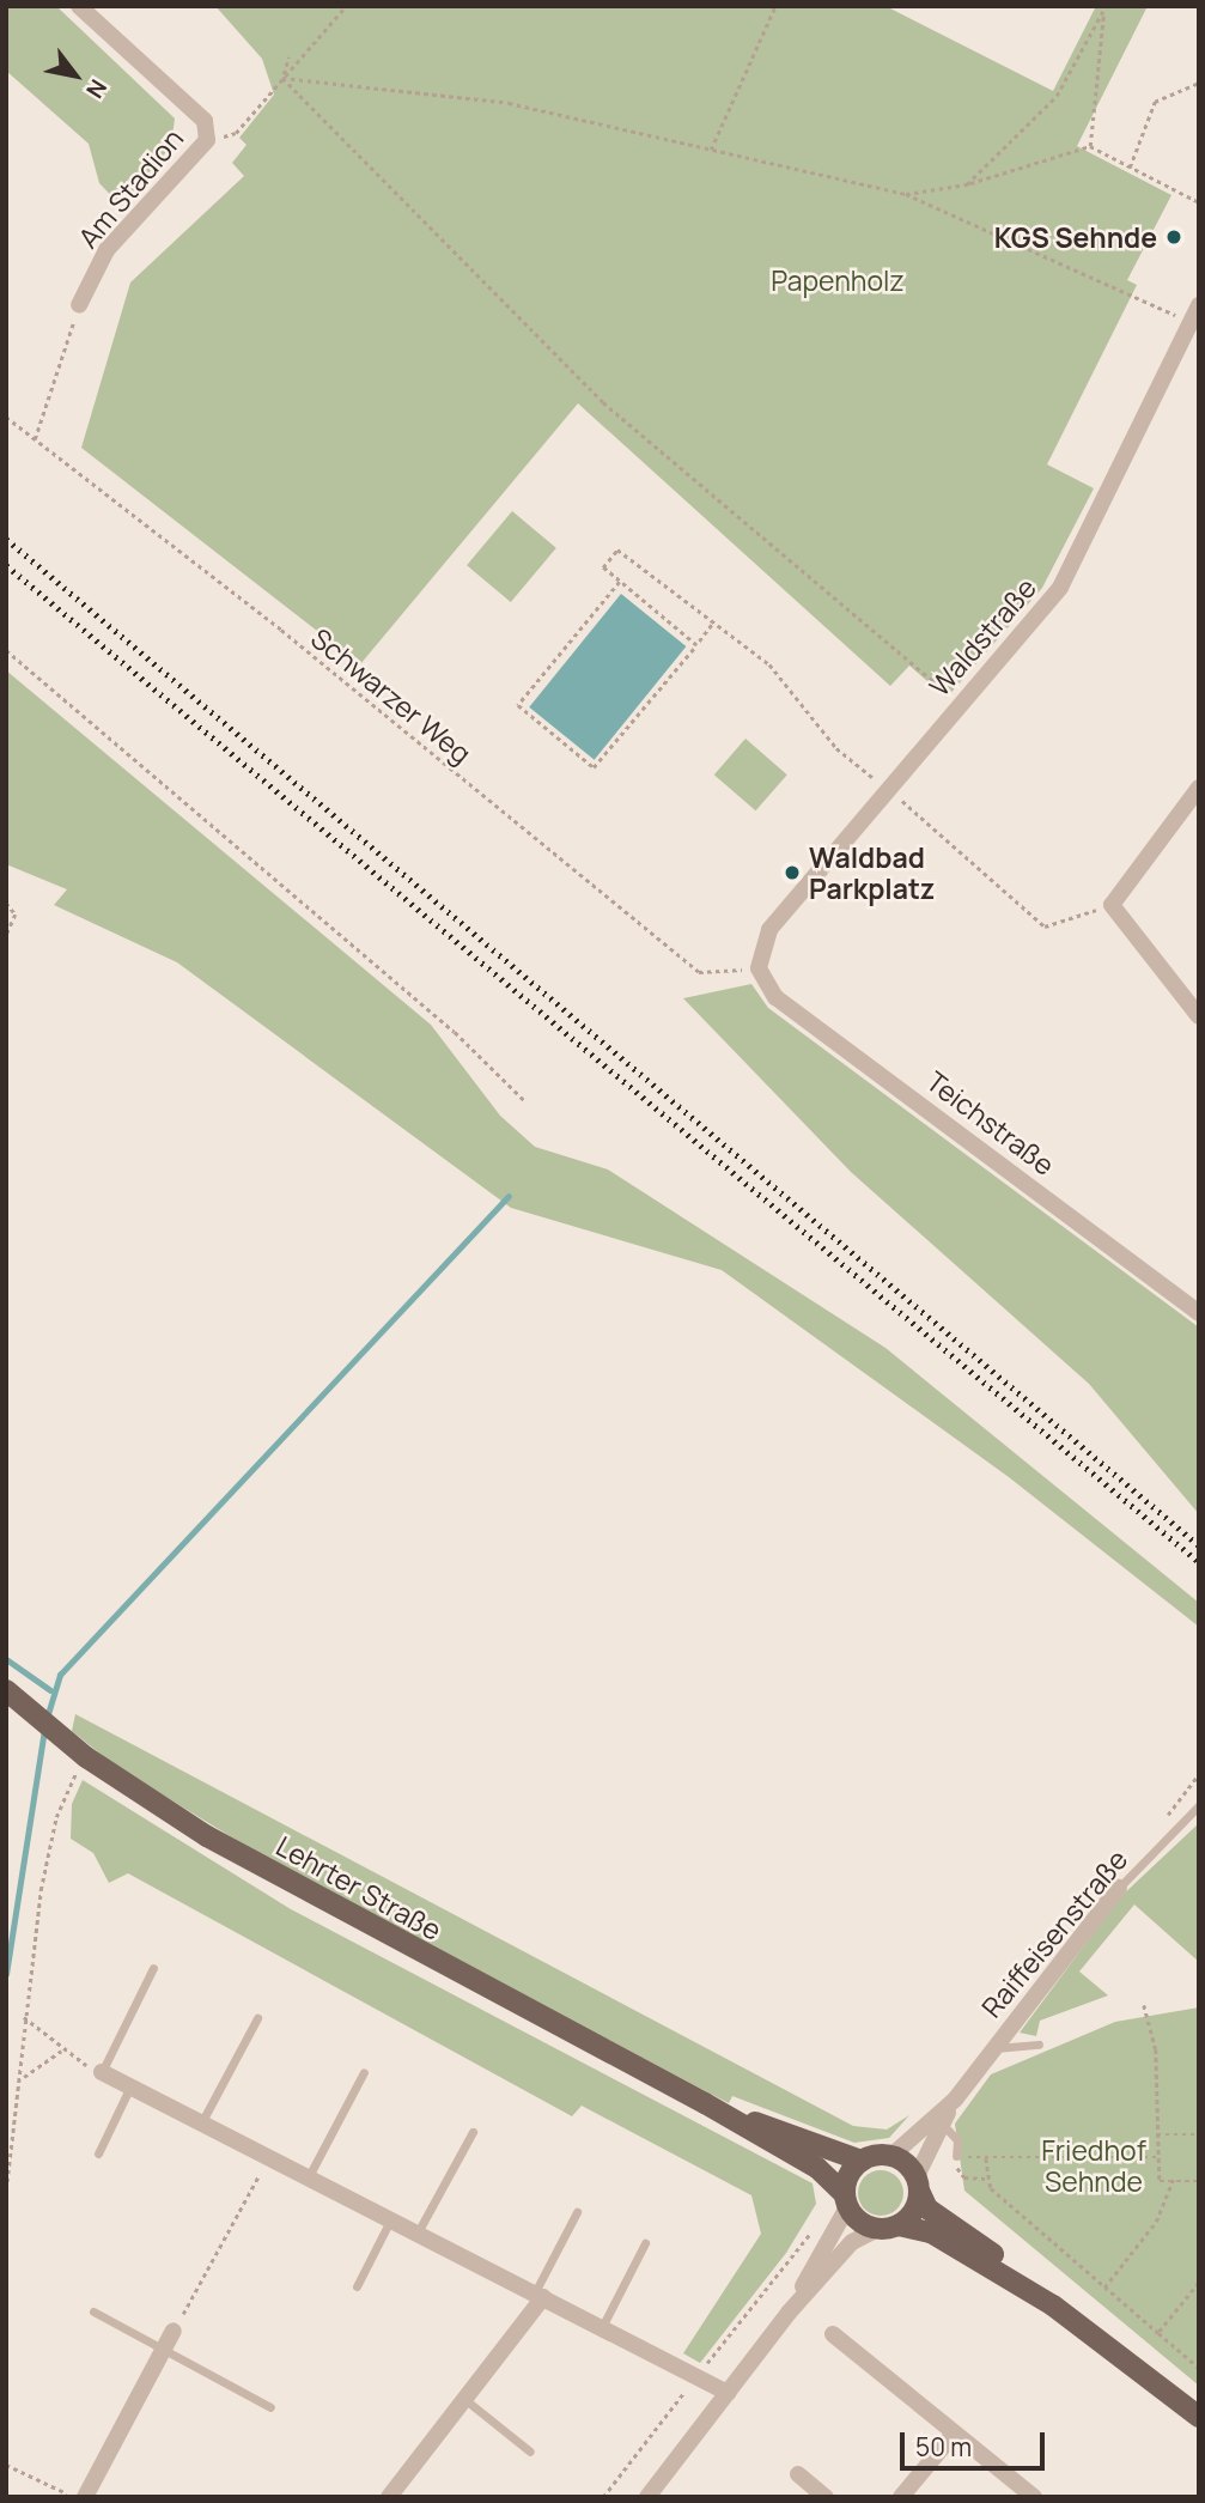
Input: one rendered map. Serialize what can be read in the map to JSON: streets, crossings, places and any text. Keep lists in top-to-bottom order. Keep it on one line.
{"streets":{"main road":["Lehrter Straße"],"street":["Am Stadion","Waldstraße","Teichstraße","Raiffeisenstraße"],"path":["Schwarzer Weg"]},"crossings":[["Waldstraße","Schwarzer Weg"],["Waldstraße","Teichstraße"],["Schwarzer Weg","Teichstraße"],["Lehrter Straße","Raiffeisenstraße"]],"parks":["Papenholz","Friedhof Sehnde"],"places":["KGS Sehnde","Waldbad Parkplatz"],"scale_bar":"50 m","north":"bottom right"}
